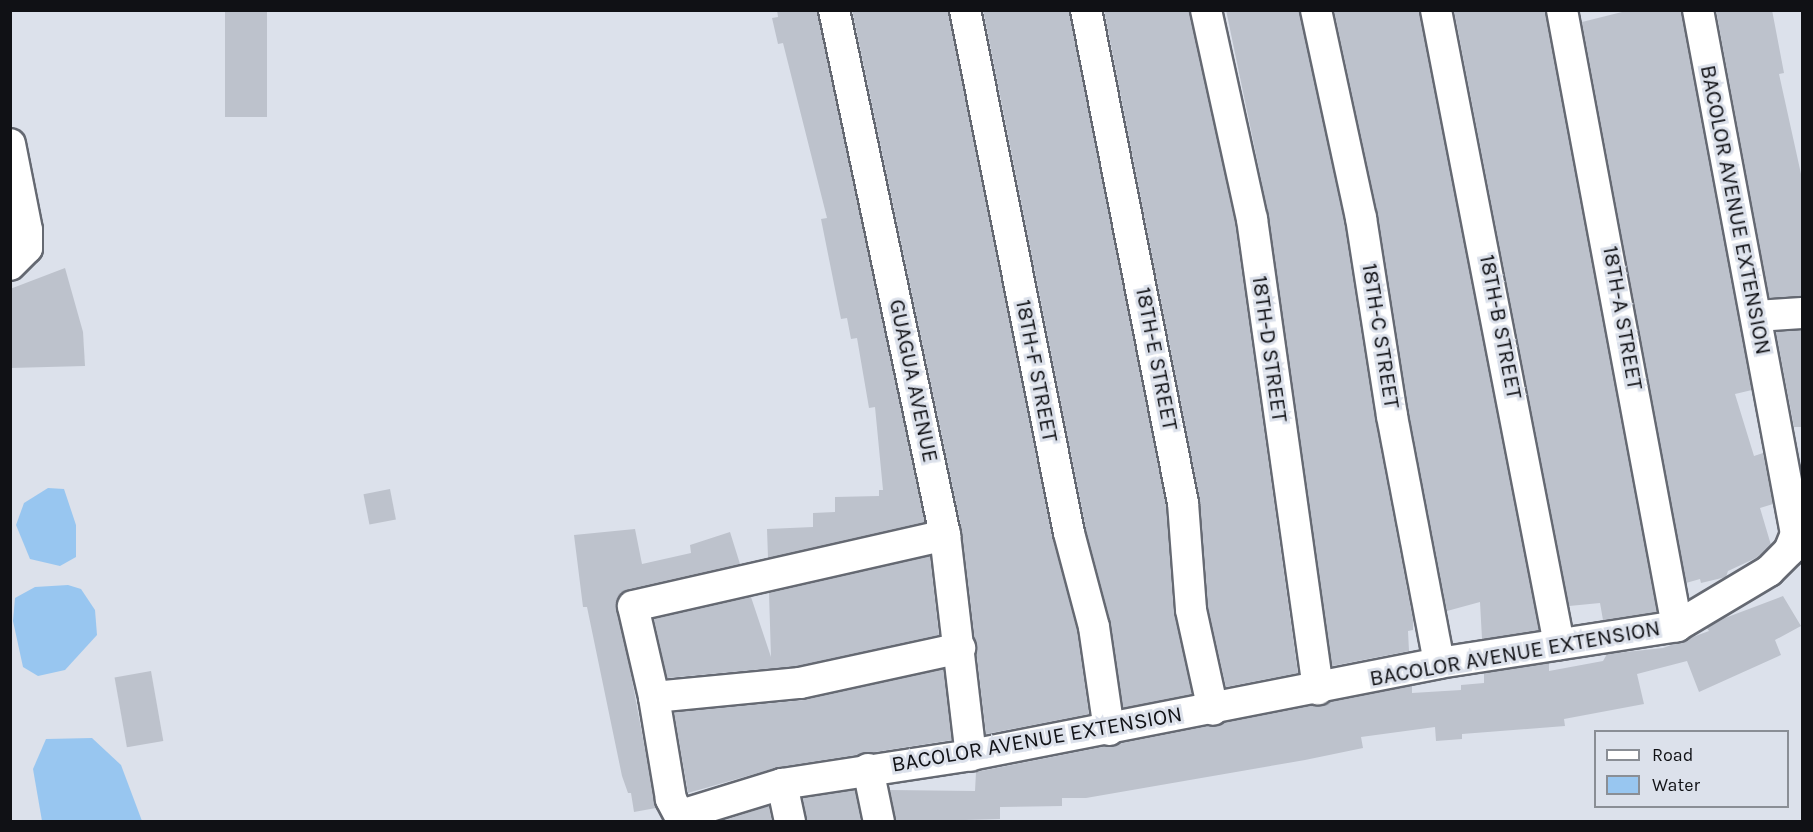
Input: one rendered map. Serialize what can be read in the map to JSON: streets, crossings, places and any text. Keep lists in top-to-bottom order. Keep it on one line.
{"streets":{"street":["BACOLOR AVENUE EXTENSION","18TH-A STREET","18TH-B STREET","18TH-C STREET","18TH-D STREET","18TH-E STREET","18TH-F STREET","GUAGUA AVENUE"]},"crossings":[["BACOLOR AVENUE EXTENSION","18TH-A STREET"],["BACOLOR AVENUE EXTENSION","18TH-B STREET"],["BACOLOR AVENUE EXTENSION","18TH-C STREET"],["BACOLOR AVENUE EXTENSION","18TH-D STREET"],["BACOLOR AVENUE EXTENSION","18TH-E STREET"],["BACOLOR AVENUE EXTENSION","18TH-F STREET"],["BACOLOR AVENUE EXTENSION","GUAGUA AVENUE"]],"legend":["Road","Water"]}
